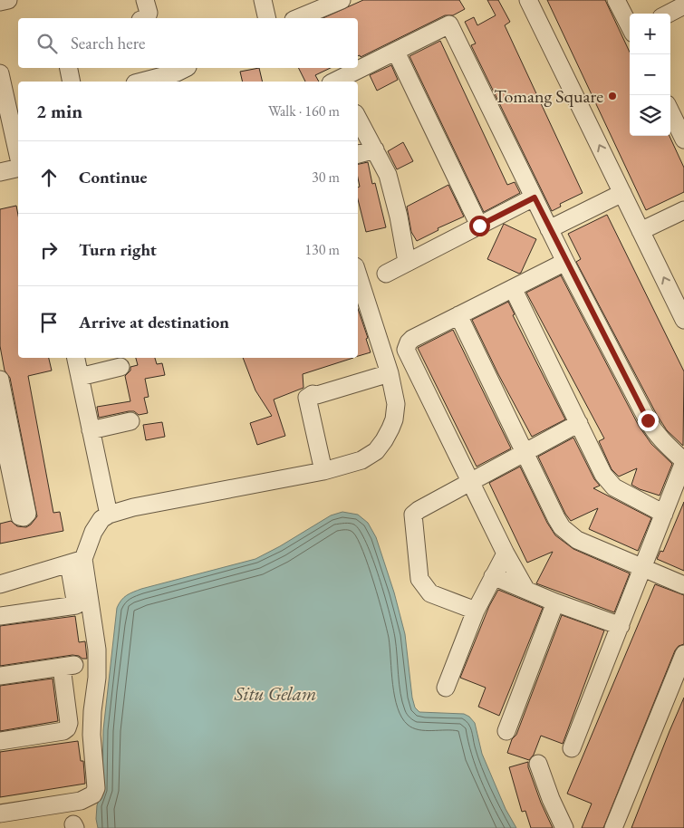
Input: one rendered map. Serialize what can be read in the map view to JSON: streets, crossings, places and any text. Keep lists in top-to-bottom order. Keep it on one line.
{"water":["Situ Gelam"],"places":["Tomang Square"],"page":{"map_buttons":["+","−"],"search":"Search here","heading":["2 min","Walk · 160 m"],"list":[["Continue","30 m"],["Turn right","130 m"],"Arrive at destination"]}}
